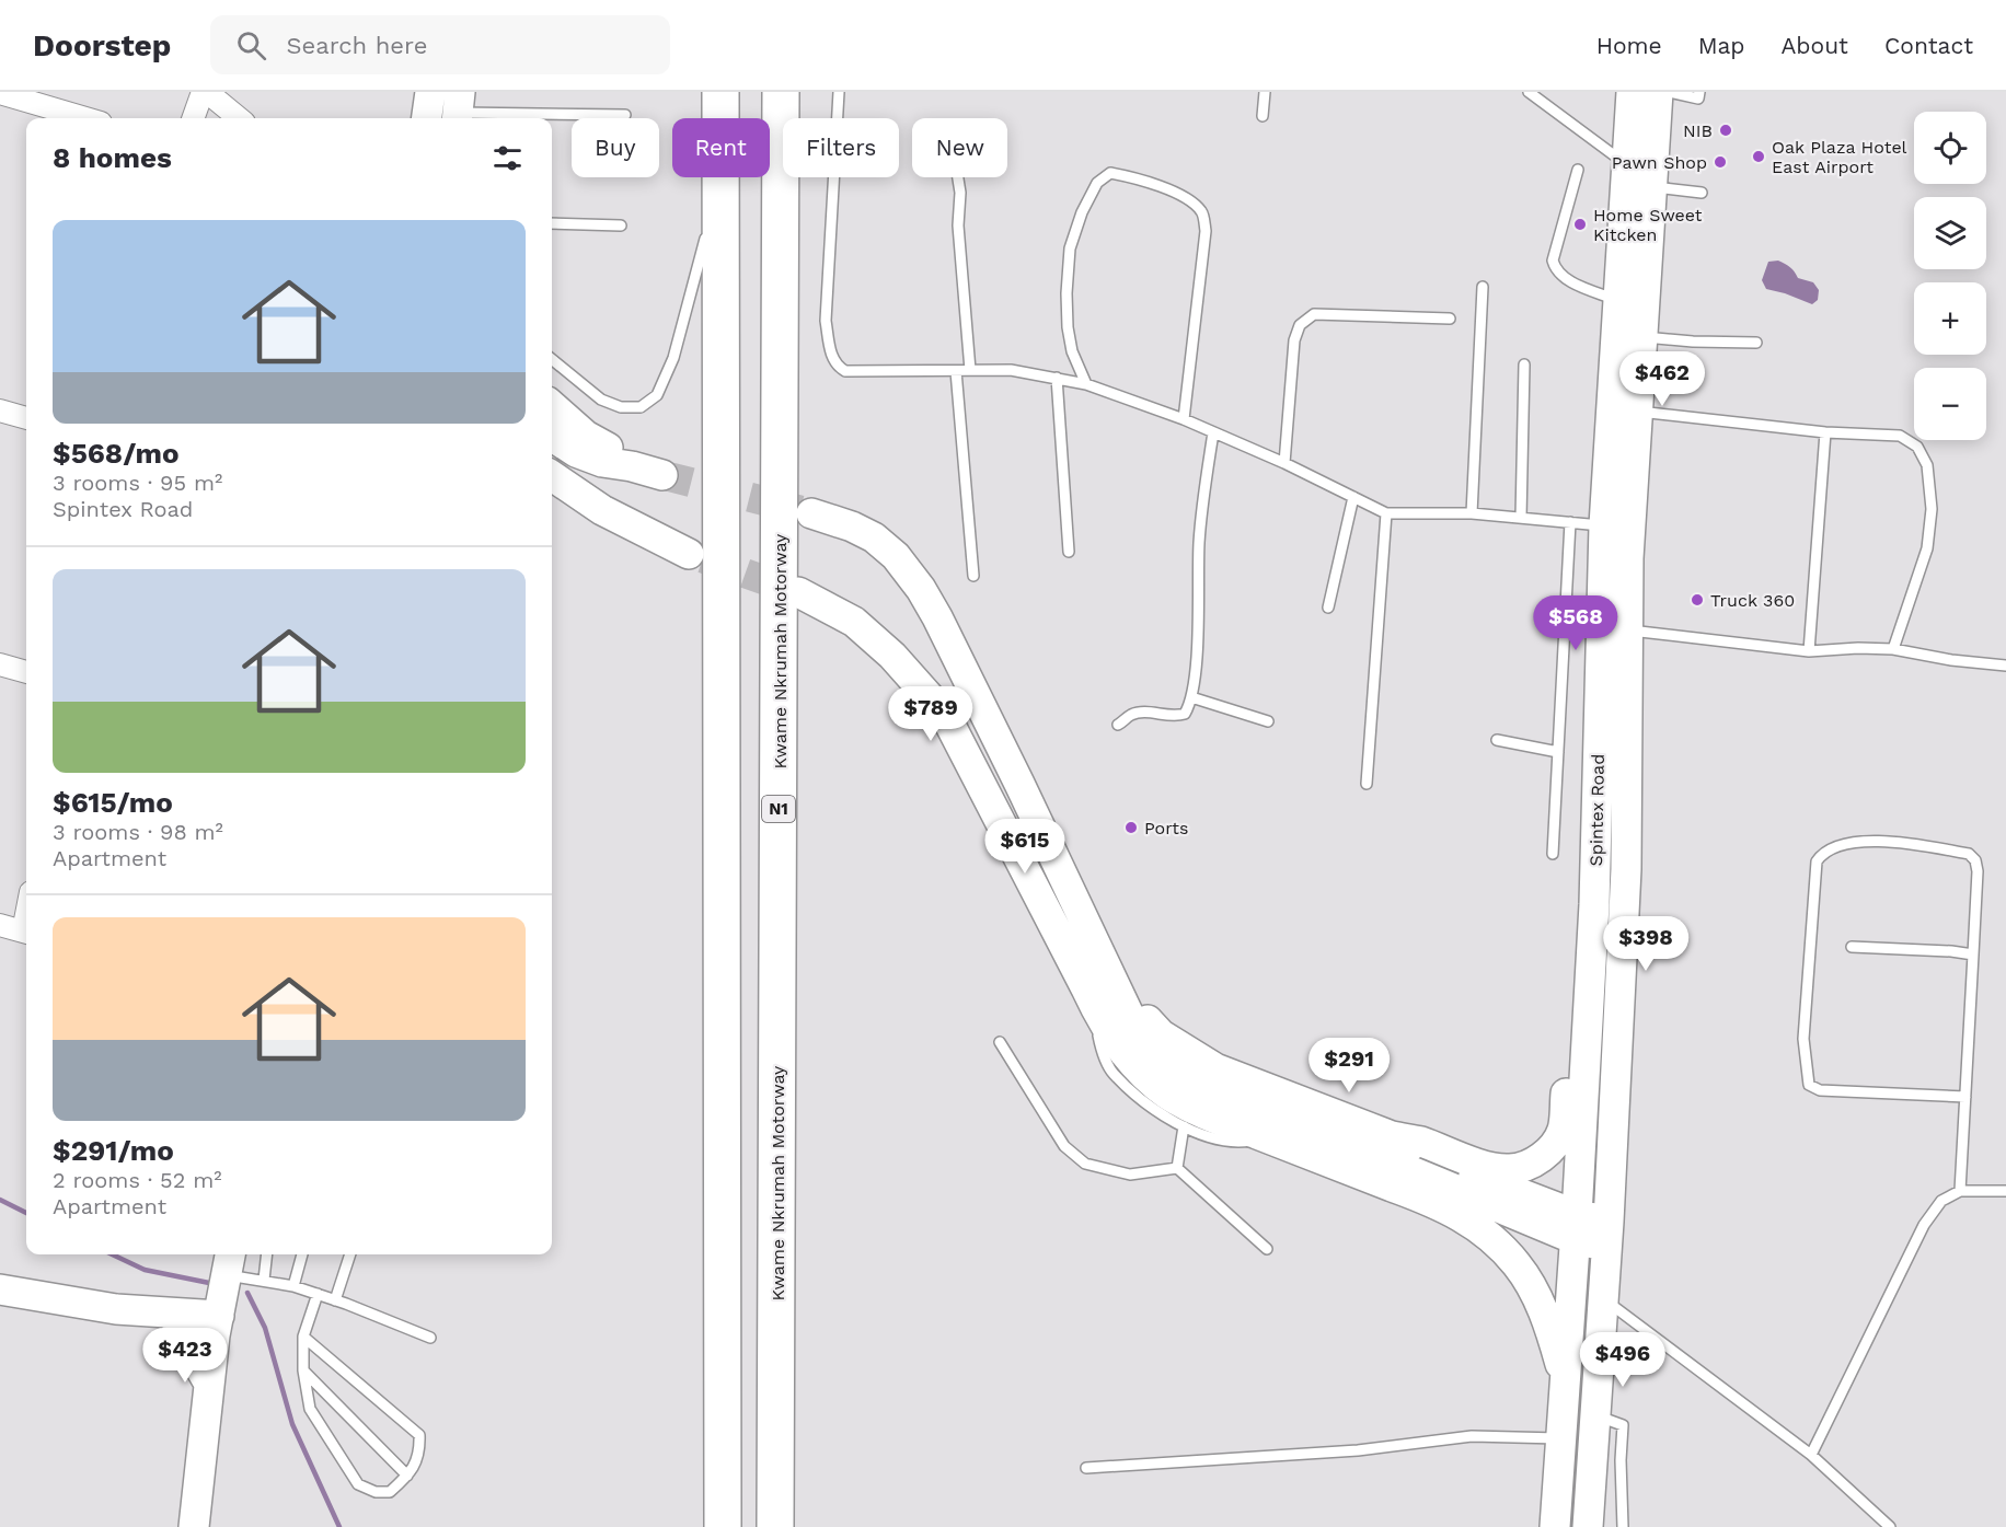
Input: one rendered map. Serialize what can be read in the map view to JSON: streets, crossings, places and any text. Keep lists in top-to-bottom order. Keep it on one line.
{"streets":{"highway":["Kwame Nkrumah Motorway","N1"],"main road":["Spintex Road"]},"places":["NIB","Oak Plaza Hotel East Airport","Pawn Shop","Home Sweet Kitcken","Truck 360","Ports"],"page":{"header":"Doorstep","search":"Search here","nav":["Home","Map","About","Contact"],"map_buttons":["+","−"],"chip":["Buy","Rent","Filters","New"],"heading":"8 homes","list":[{"name":"$568/mo","note":"3 rooms · 95 m² · Spintex Road"},{"name":"$615/mo","note":"3 rooms · 98 m² · Apartment"},{"name":"$291/mo","note":"2 rooms · 52 m² · Apartment"}],"price":["$462","$568","$789","$615","$398","$291","$423","$496"]}}
